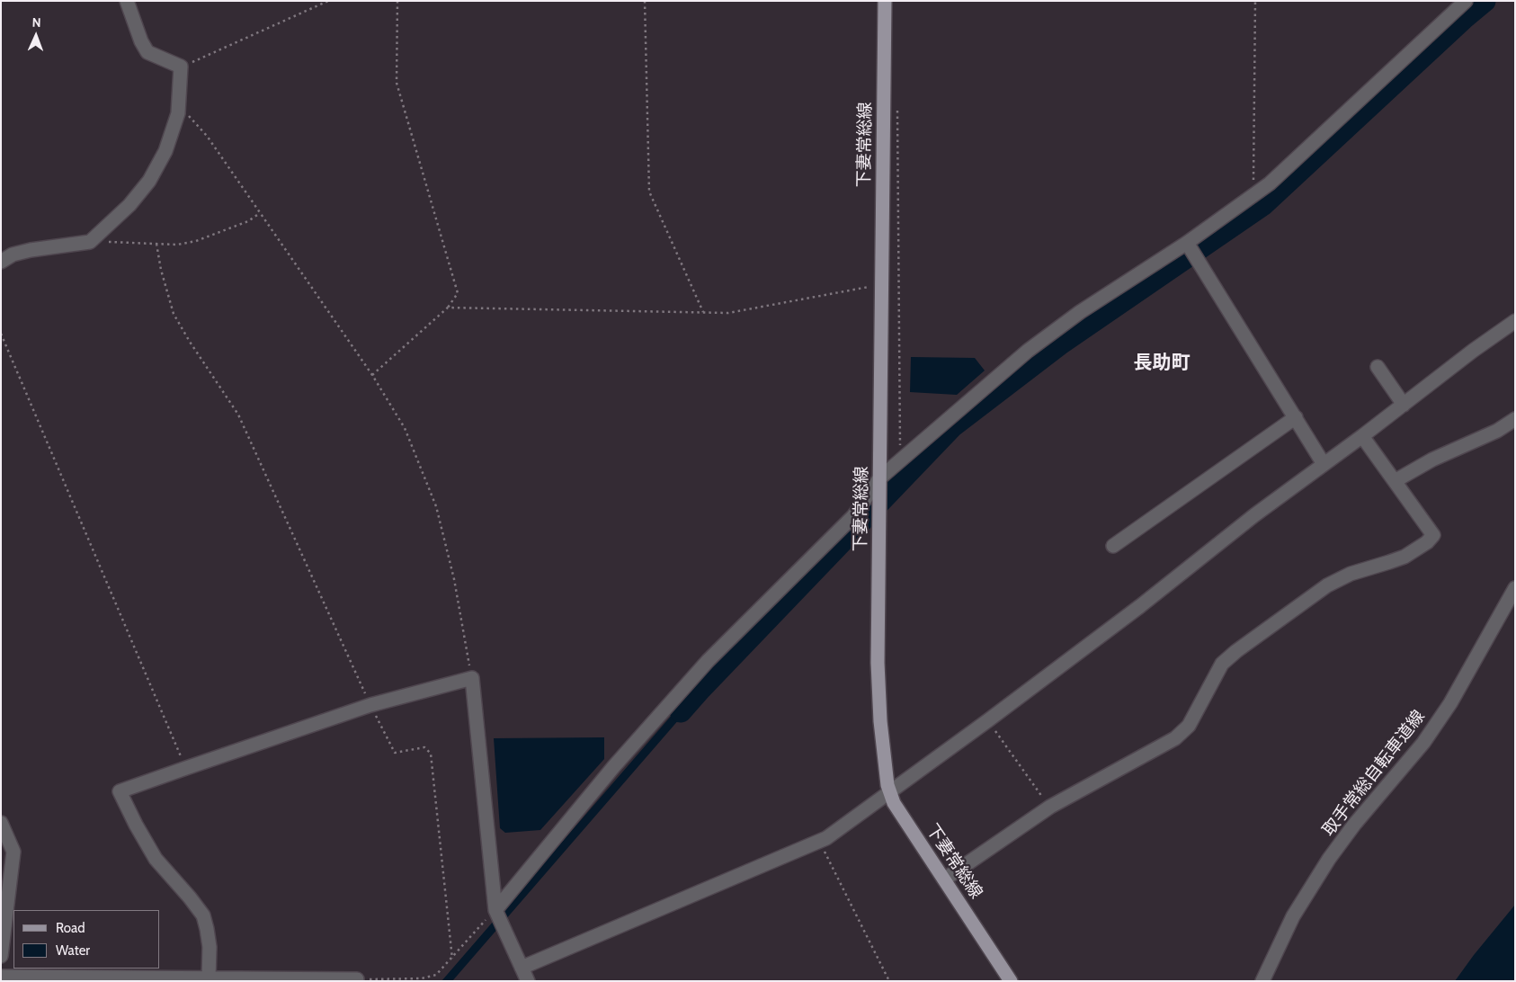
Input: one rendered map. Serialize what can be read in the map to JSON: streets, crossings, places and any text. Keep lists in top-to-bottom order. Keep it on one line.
{"streets":{"main road":["下妻常総線"],"street":["取手常総自転車道線"]},"districts":["長助町"],"legend":["Road","Water"],"north":"top"}
